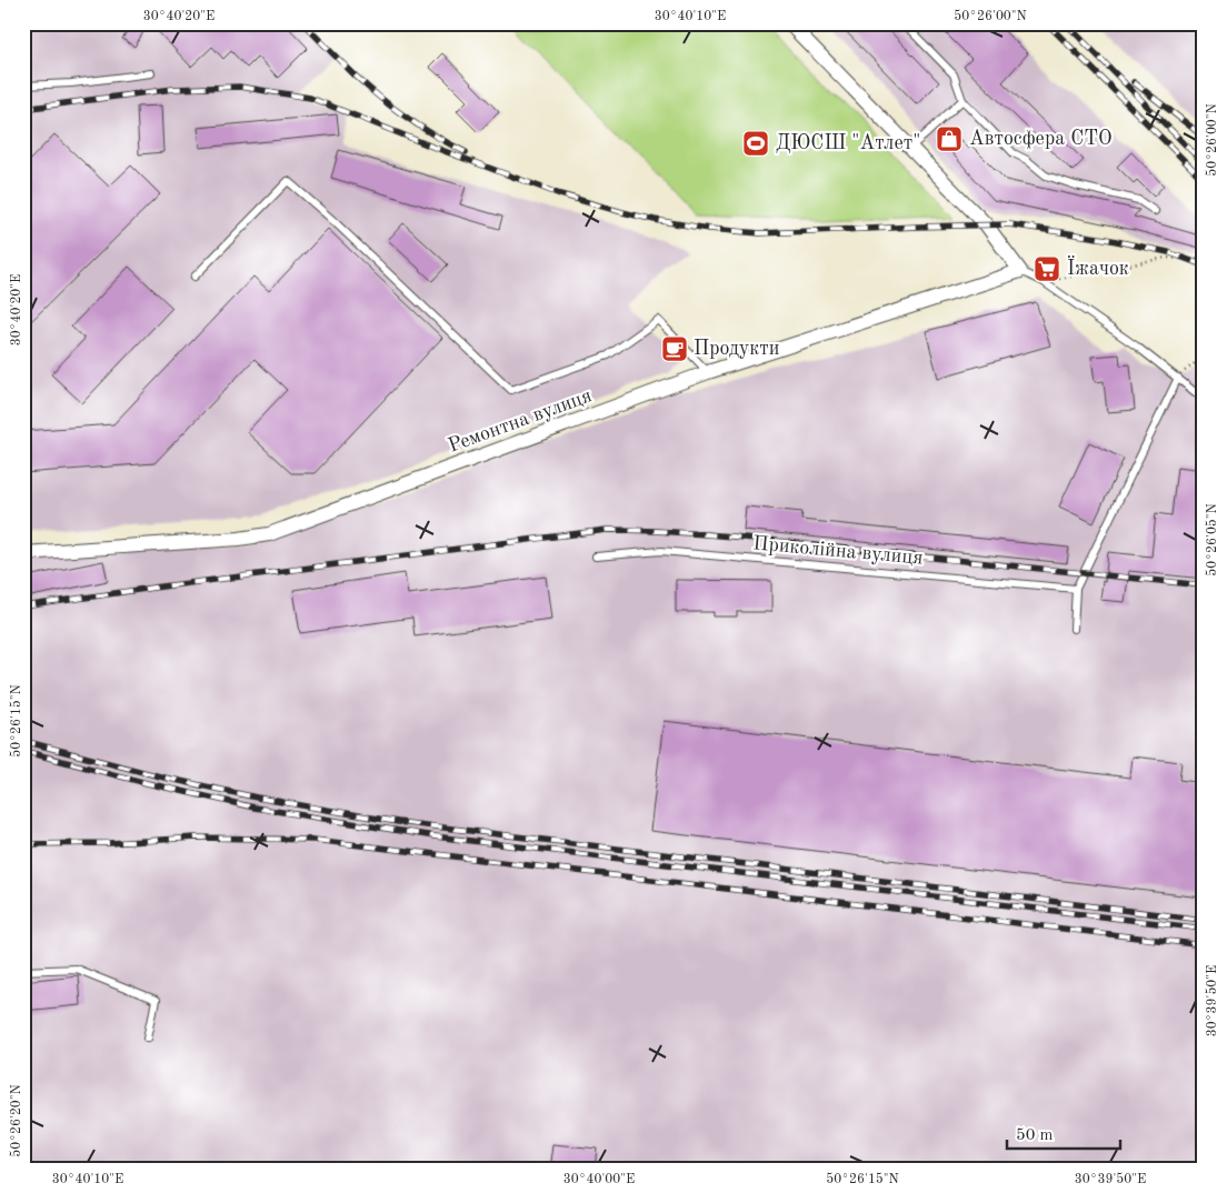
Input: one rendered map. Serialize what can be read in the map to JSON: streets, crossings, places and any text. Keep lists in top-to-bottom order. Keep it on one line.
{"streets":{"street":["Ремонтна вулиця"],"lane":["Приколійна вулиця"]},"places":{"shop":["Автосфера СТО"],"sports":["ДЮСШ \"Атлет\""],"supermarket":["Їжачок"],"cafe":["Продукти"]},"scale_bar":"50 m","coordinates":["30°40'20\"E","30°40'10\"E","50°26'00\"N","50°26'05\"N","50°26'15\"N","30°39'50\"E","50°26'20\"N","30°40'00\"E"]}
